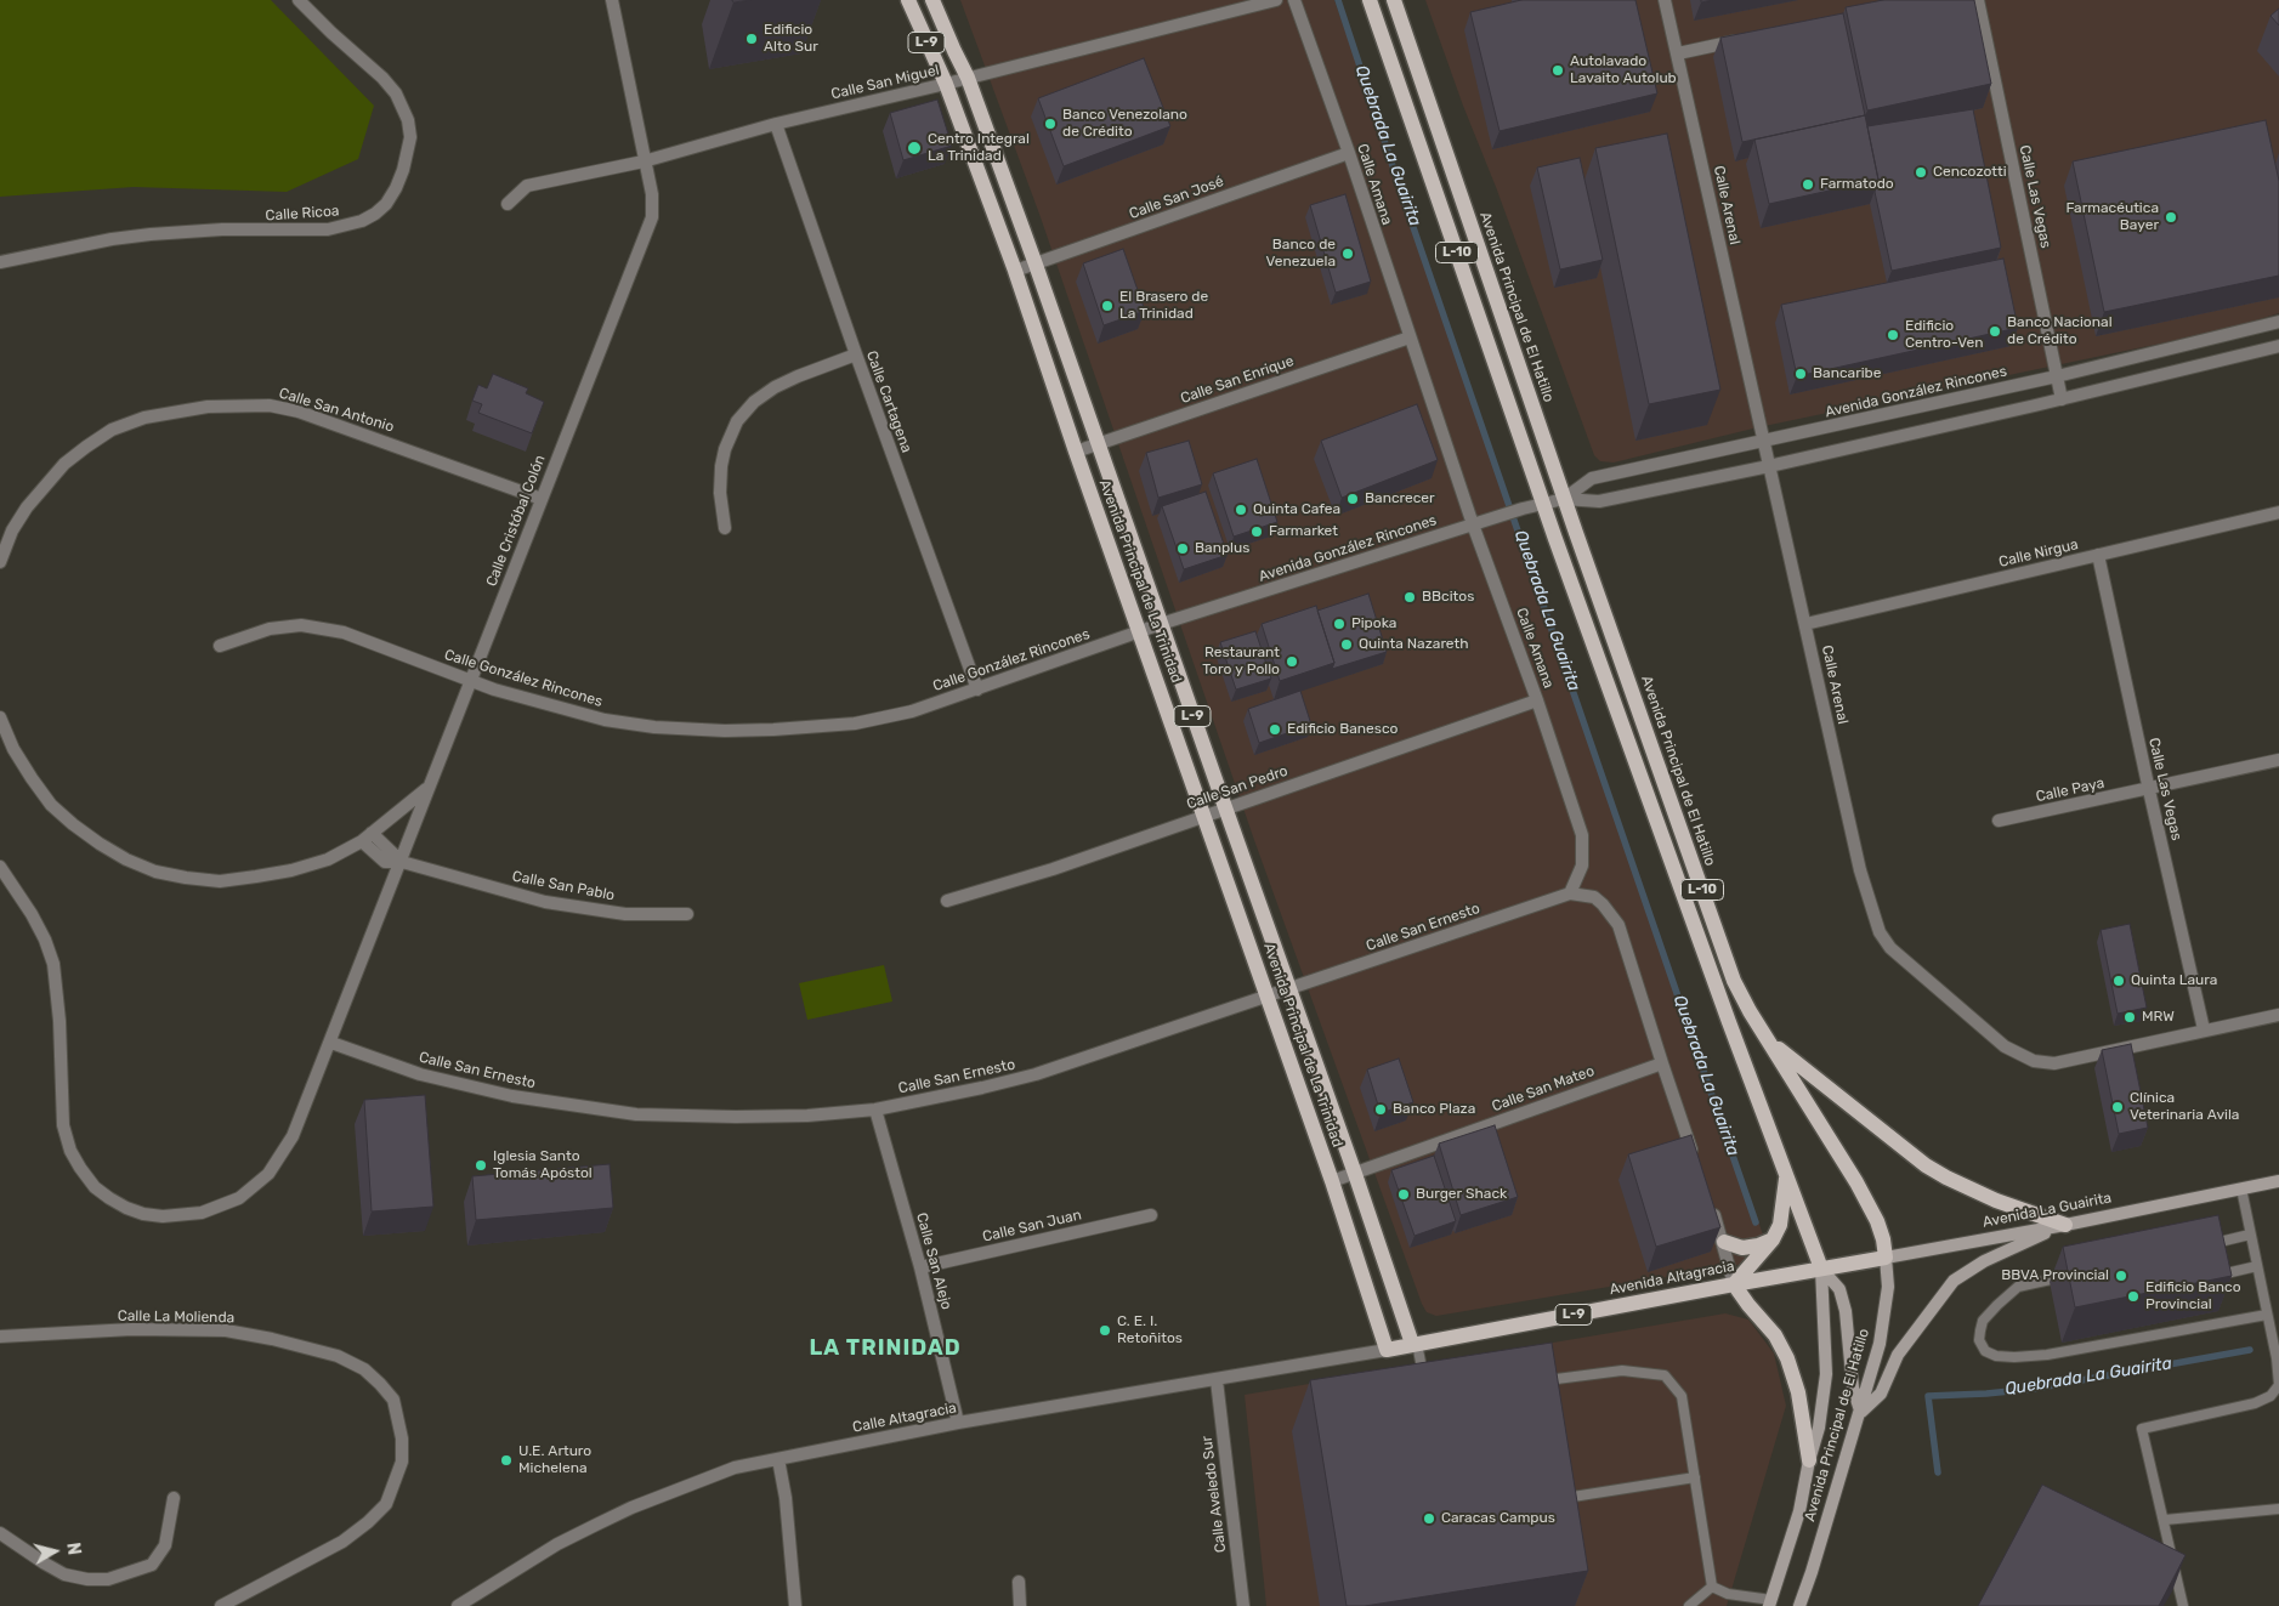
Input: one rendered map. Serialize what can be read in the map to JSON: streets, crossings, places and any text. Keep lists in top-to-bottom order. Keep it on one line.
{"streets":{"main road":["L-9","L-10","Avenida Principal de El Hatillo","Avenida Principal de La Trinidad","Avenida La Guairita","Avenida Altagracia"],"street":["Calle San Miguel","Calle Amana","Calle Las Vegas","Calle San José","Calle Arenal","Calle Ricoa","Calle San Enrique","Avenida González Rincones","Calle Cartagena","Calle San Antonio","Calle Cristóbal Colón","Calle Nirgua","Calle González Rincones","Calle San Pedro","Calle Paya","Calle San Pablo","Calle San Ernesto","Calle San Mateo","Calle San Juan","Calle San Alejo","Calle La Molienda","Calle Altagracia","Calle Aveledo Sur"]},"crossings":[["Calle San Miguel","Calle Cartagena"],["Calle San Miguel","Calle Cristóbal Colón"],["Calle San Miguel","Avenida Principal de La Trinidad"],["Calle Amana","Calle San José"],["Calle Amana","Calle San Enrique"],["Calle Amana","Avenida González Rincones"],["Calle Amana","Calle San Pedro"],["Calle Amana","Calle San Ernesto"],["Calle Las Vegas","Calle Arenal"],["Calle Las Vegas","Avenida González Rincones"],["Calle Las Vegas","Calle Nirgua"],["Calle Las Vegas","Calle Paya"],["Calle San José","Avenida Principal de La Trinidad"],["Calle Arenal","Avenida González Rincones"],["Calle Arenal","Calle Nirgua"],["L-10","Avenida Principal de El Hatillo"],["L-10","Avenida La Guairita"],["L-10","Avenida Altagracia"],["Avenida Principal de El Hatillo","Avenida González Rincones"],["Avenida Principal de El Hatillo","Avenida La Guairita"],["Avenida Principal de El Hatillo","Avenida Altagracia"],["Calle San Enrique","Avenida Principal de La Trinidad"],["Avenida González Rincones","Avenida Principal de La Trinidad"],["Avenida González Rincones","Calle González Rincones"],["Calle Cartagena","Calle González Rincones"],["Calle San Antonio","Calle Cristóbal Colón"],["Calle Cristóbal Colón","Calle González Rincones"],["Calle Cristóbal Colón","Calle San Pablo"],["Calle Cristóbal Colón","Calle San Ernesto"],["Avenida Principal de La Trinidad","Calle González Rincones"],["Avenida Principal de La Trinidad","Calle San Pedro"],["Avenida Principal de La Trinidad","Calle San Ernesto"],["Avenida Principal de La Trinidad","Calle San Mateo"],["Avenida Principal de La Trinidad","Avenida Altagracia"],["Avenida Principal de La Trinidad","Calle Altagracia"],["Calle San Ernesto","Calle San Alejo"],["Avenida La Guairita","Avenida Altagracia"],["Calle San Juan","Calle San Alejo"],["Calle San Alejo","Calle Altagracia"],["Avenida Altagracia","Calle Altagracia"],["Calle Altagracia","Calle Aveledo Sur"]],"districts":["LA TRINIDAD"],"water":["Quebrada La Guairita"],"places":["Edificio Alto Sur","Autolavado Lavaito Autolub","Banco Venezolano de Crédito","Centro Integral La Trinidad","Cencozotti","Farmatodo","Farmacéutica Bayer","Banco de Venezuela","El Brasero de La Trinidad","Banco Nacional de Crédito","Edificio Centro-Ven","Bancaribe","Bancrecer","Quinta Cafea","Farmarket","Banplus","BBcitos","Pipoka","Quinta Nazareth","Restaurant Toro y Pollo","Edificio Banesco","Quinta Laura","MRW","Clínica Veterinaria Avila","Banco Plaza","Iglesia Santo Tomás Apóstol","Burger Shack","BBVA Provincial","Edificio Banco Provincial","C. E. I. Retoñitos","U.E. Arturo Michelena","Caracas Campus"],"north":"right"}
